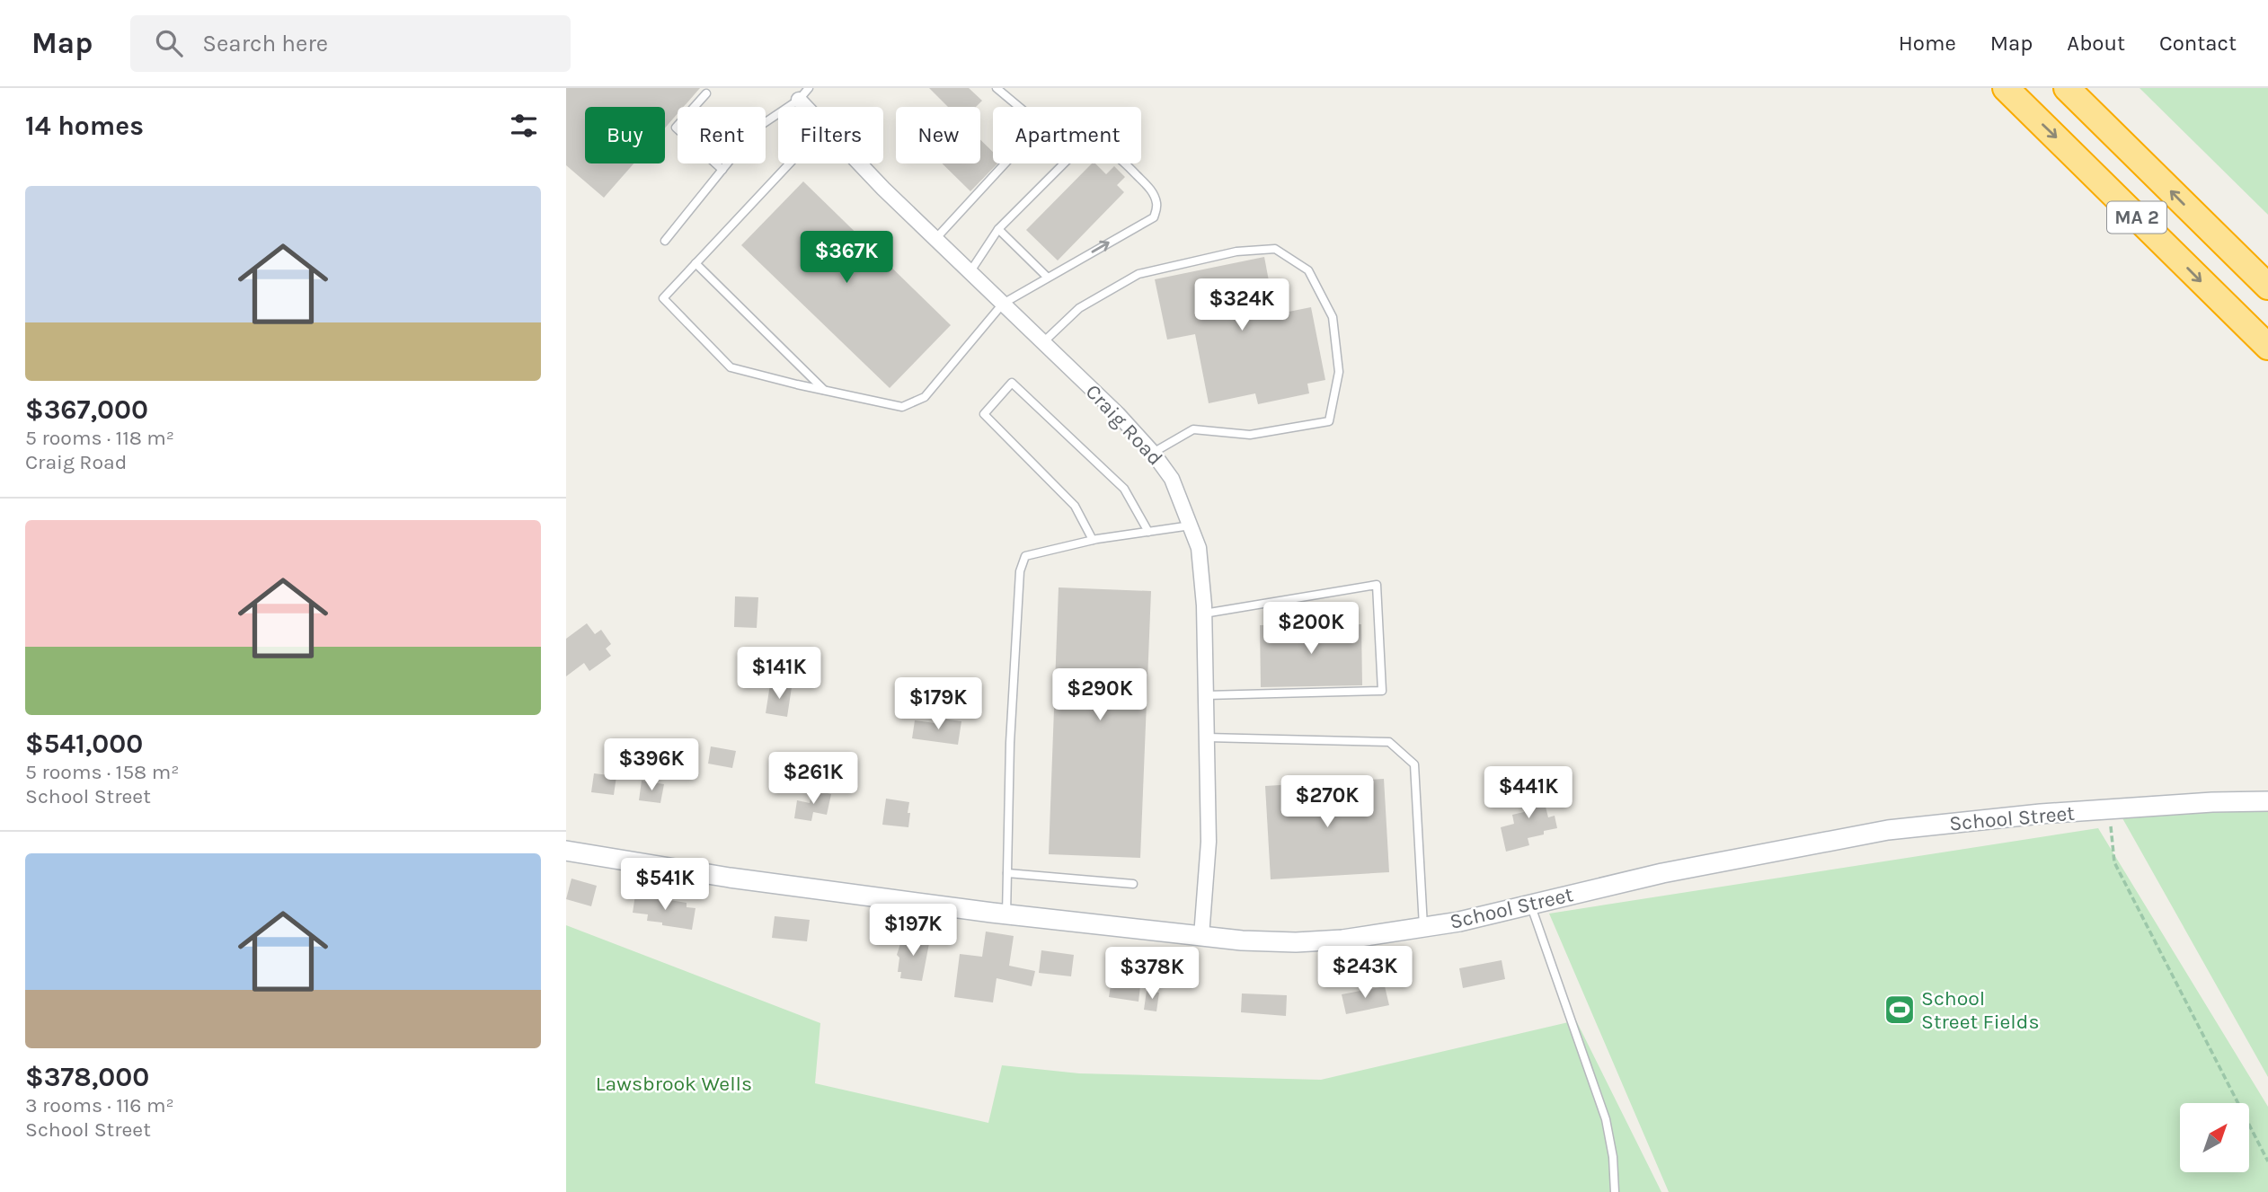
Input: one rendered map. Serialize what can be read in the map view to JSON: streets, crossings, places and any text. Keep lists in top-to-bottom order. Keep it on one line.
{"streets":{"highway":["MA 2"],"street":["Craig Road","School Street"]},"crossings":[["Craig Road","School Street"]],"parks":["Lawsbrook Wells"],"places":{"sports":["School Street Fields"]},"north":"top right","page":{"header":"Map","search":"Search here","nav":["Home","Map","About","Contact"],"heading":"14 homes","chip":["Buy","Rent","Filters","New","Apartment"],"list":[{"name":"$367,000","note":"5 rooms · 118 m² · Craig Road"},{"name":"$541,000","note":"5 rooms · 158 m² · School Street"},{"name":"$378,000","note":"3 rooms · 116 m² · School Street"}],"price":["$367K","$324K","$200K","$141K","$290K","$179K","$396K","$261K","$441K","$270K","$541K","$197K","$243K","$378K"]}}
